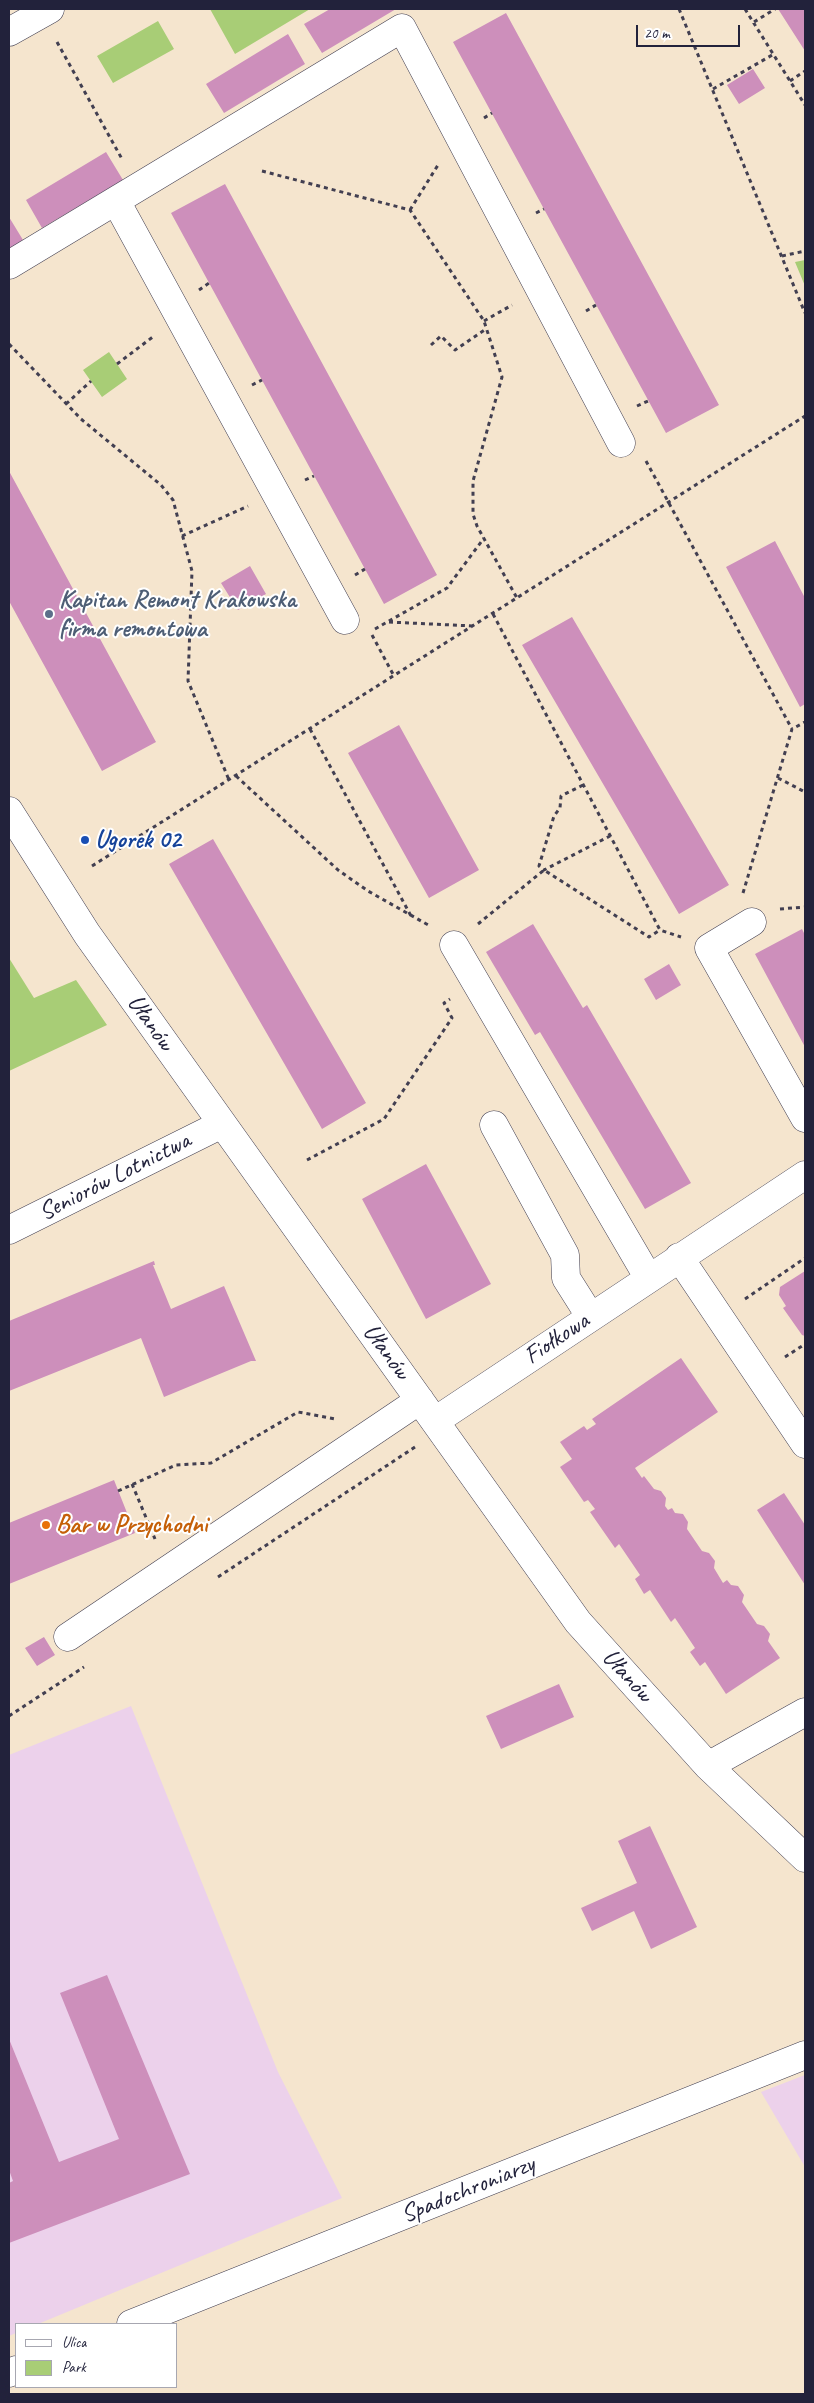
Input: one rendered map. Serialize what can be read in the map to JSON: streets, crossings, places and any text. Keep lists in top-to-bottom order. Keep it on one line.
{"streets":{"street":["Ułanów","Seniorów Lotnictwa","Fiołkowa","Spadochroniarzy"]},"crossings":[["Ułanów","Seniorów Lotnictwa"],["Ułanów","Fiołkowa"]],"places":["Kapitan Remont Krakowska firma remontowa","Ugorek 02","Bar w Przychodni"],"legend":["Ulica","Park"],"scale_bar":"20 m"}
